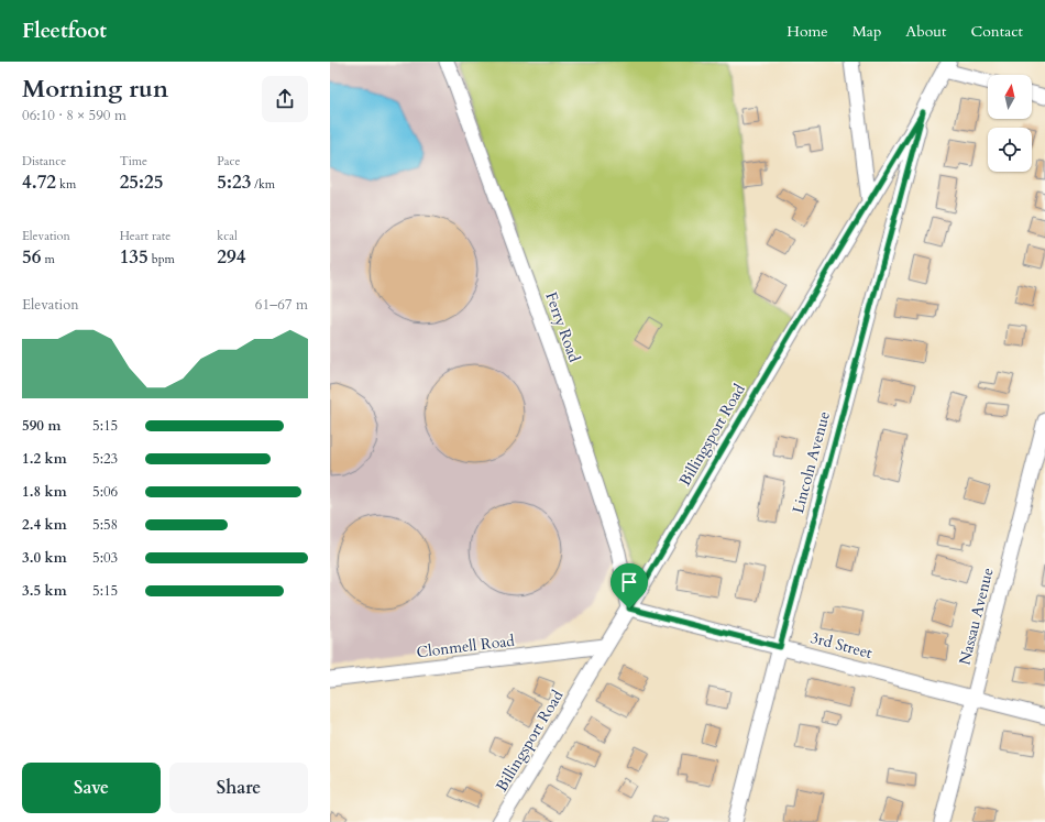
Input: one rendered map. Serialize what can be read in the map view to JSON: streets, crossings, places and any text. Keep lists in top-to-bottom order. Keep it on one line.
{"streets":{"street":["Ferry Road","Billingsport Road","Lincoln Avenue","Nassau Avenue","3rd Street","Clonmell Road"]},"crossings":[["Ferry Road","Billingsport Road"],["Ferry Road","3rd Street"],["Billingsport Road","Lincoln Avenue"],["Billingsport Road","3rd Street"],["Billingsport Road","Clonmell Road"],["Lincoln Avenue","3rd Street"],["Nassau Avenue","3rd Street"]],"north":"top","page":{"header":"Fleetfoot","nav":["Home","Map","About","Contact"],"heading":["Morning run","06:10 · 8 × 590 m"],"stats":[["Distance","4.72 km"],["Time","25:25"],["Pace","5:23 /km"],["Elevation","56 m"],["Heart rate","135 bpm"],["kcal","294"]],"chart":["Elevation","61–67 m"],"list":[{"name":"590 m","note":"5:15"},{"name":"1.2 km","note":"5:23"},{"name":"1.8 km","note":"5:06"},{"name":"2.4 km","note":"5:58"},{"name":"3.0 km","note":"5:03"},{"name":"3.5 km","note":"5:15"}],"buttons":["Save","Share"]}}
